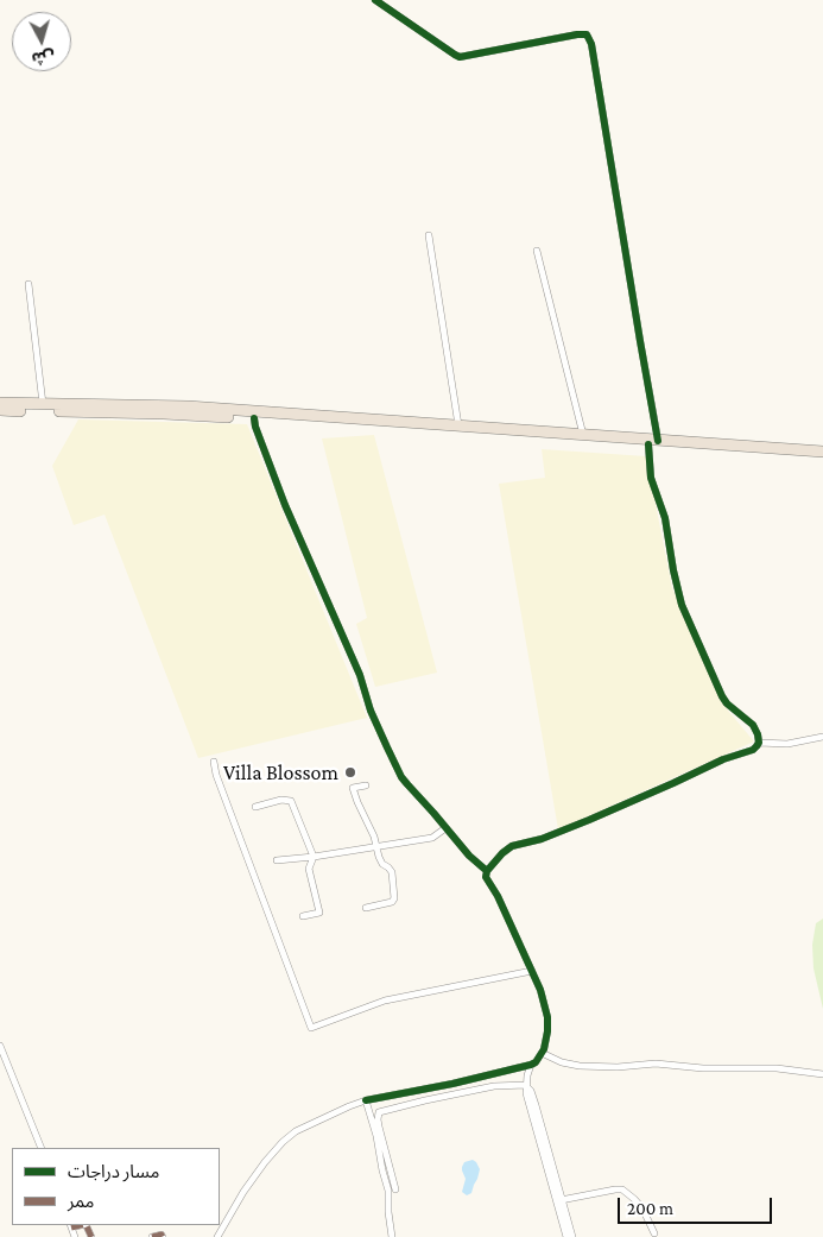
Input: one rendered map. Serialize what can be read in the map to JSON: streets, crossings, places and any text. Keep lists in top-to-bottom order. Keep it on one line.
{"places":["Villa Blossom"],"legend":["مسار دراجات","ممر"],"scale_bar":"200 m","north":"bottom"}
